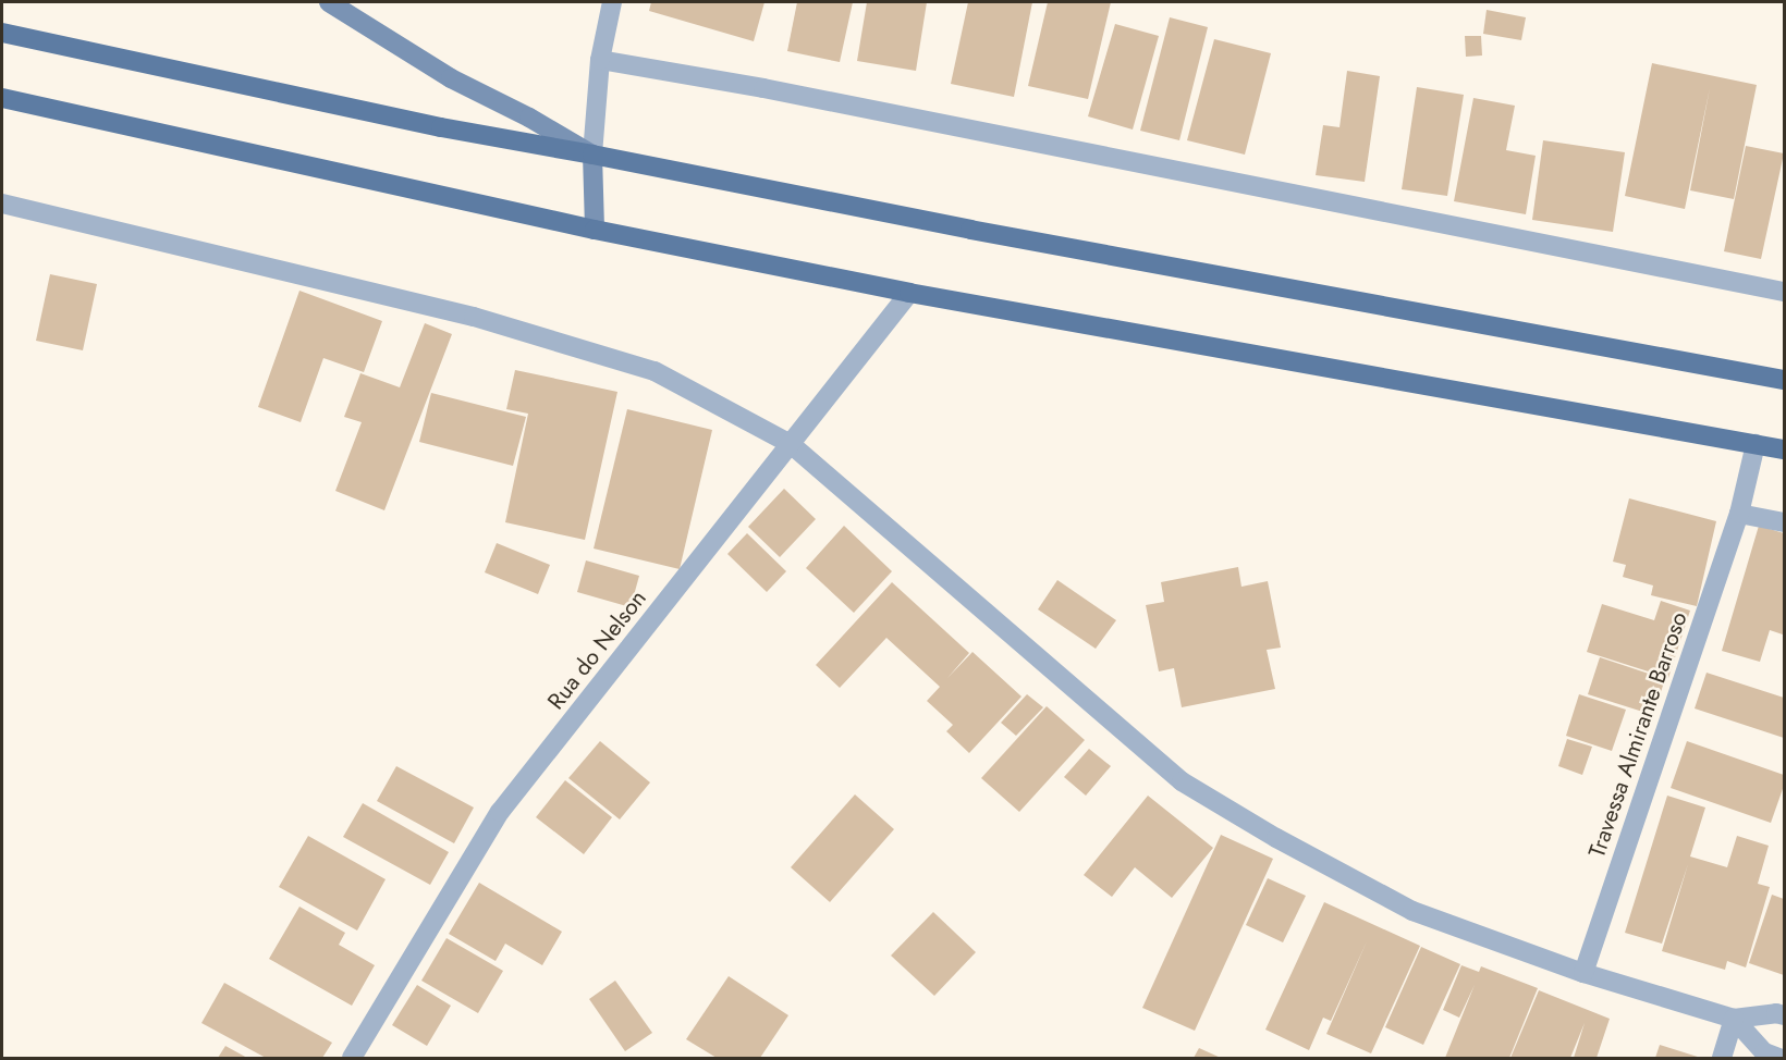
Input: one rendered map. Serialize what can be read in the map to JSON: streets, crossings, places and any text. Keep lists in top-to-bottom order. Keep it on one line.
{"streets":{"street":["Rua do Nelson","Travessa Almirante Barroso"]}}
